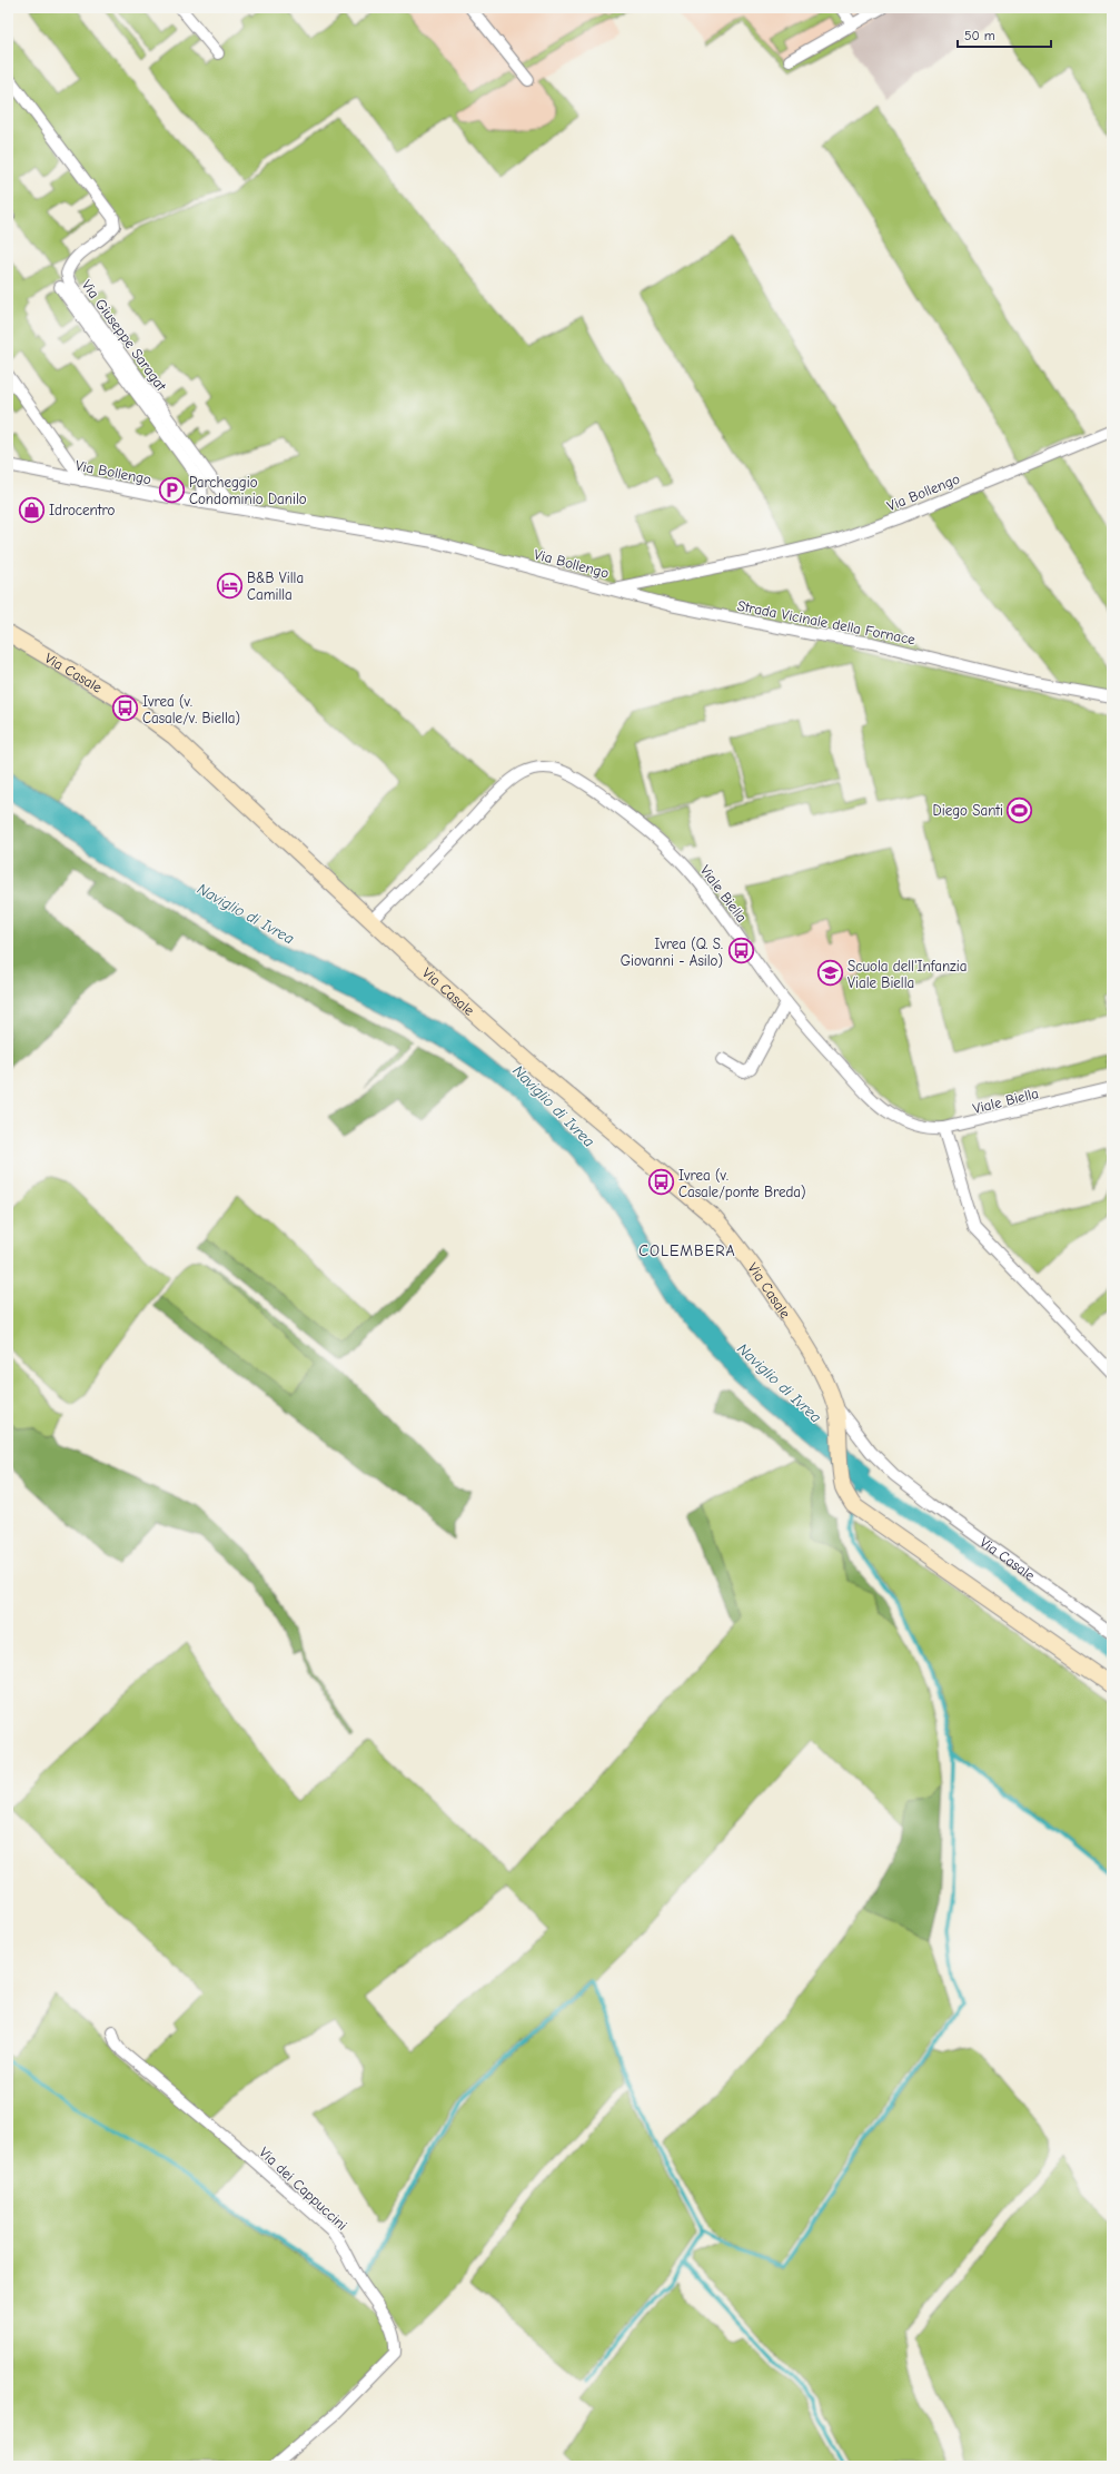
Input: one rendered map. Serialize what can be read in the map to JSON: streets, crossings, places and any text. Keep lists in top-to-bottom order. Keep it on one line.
{"streets":{"main road":["Via Casale"],"street":["Via Giuseppe Saragat","Via Bollengo","Strada Vicinale della Fornace","Viale Biella","Via dei Cappuccini"]},"crossings":[["Via Giuseppe Saragat","Via Bollengo"],["Via Bollengo","Strada Vicinale della Fornace"],["Via Casale","Viale Biella"]],"districts":["COLEMBERA"],"water":["Naviglio di Ivrea"],"places":{"parking":["Parcheggio Condominio Danilo"],"shop":["Idrocentro"],"hotel":["B&B Villa Camilla"],"bus stop":["Ivrea (v. Casale/v. Biella)","Ivrea (Q. S. Giovanni - Asilo)","Ivrea (v. Casale/ponte Breda)"],"sports":["Diego Santi"],"school or university":["Scuola dell'Infanzia Viale Biella"]},"scale_bar":"50 m"}
